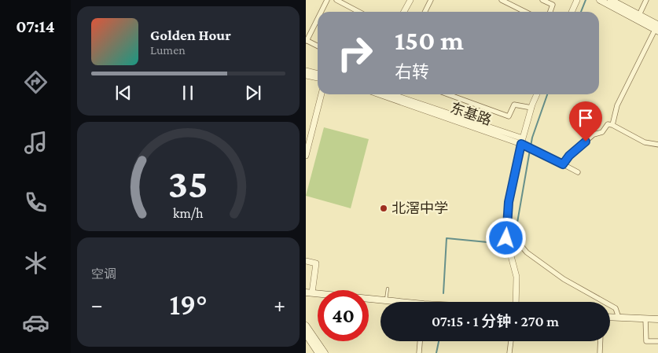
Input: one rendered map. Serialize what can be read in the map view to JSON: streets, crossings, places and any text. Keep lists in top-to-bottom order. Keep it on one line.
{"streets":{"street":["东基路"]},"places":["北滘中学"],"page":{"tabs":"07:14","turn":["150 m","右转"],"song":["Golden Hour","Lumen"],"tile":"空调","heat":["−","19°","+"],"limit":"40","trip":"07:15 · 1 分钟 · 270 m","gauge":["35","km/h"]}}
